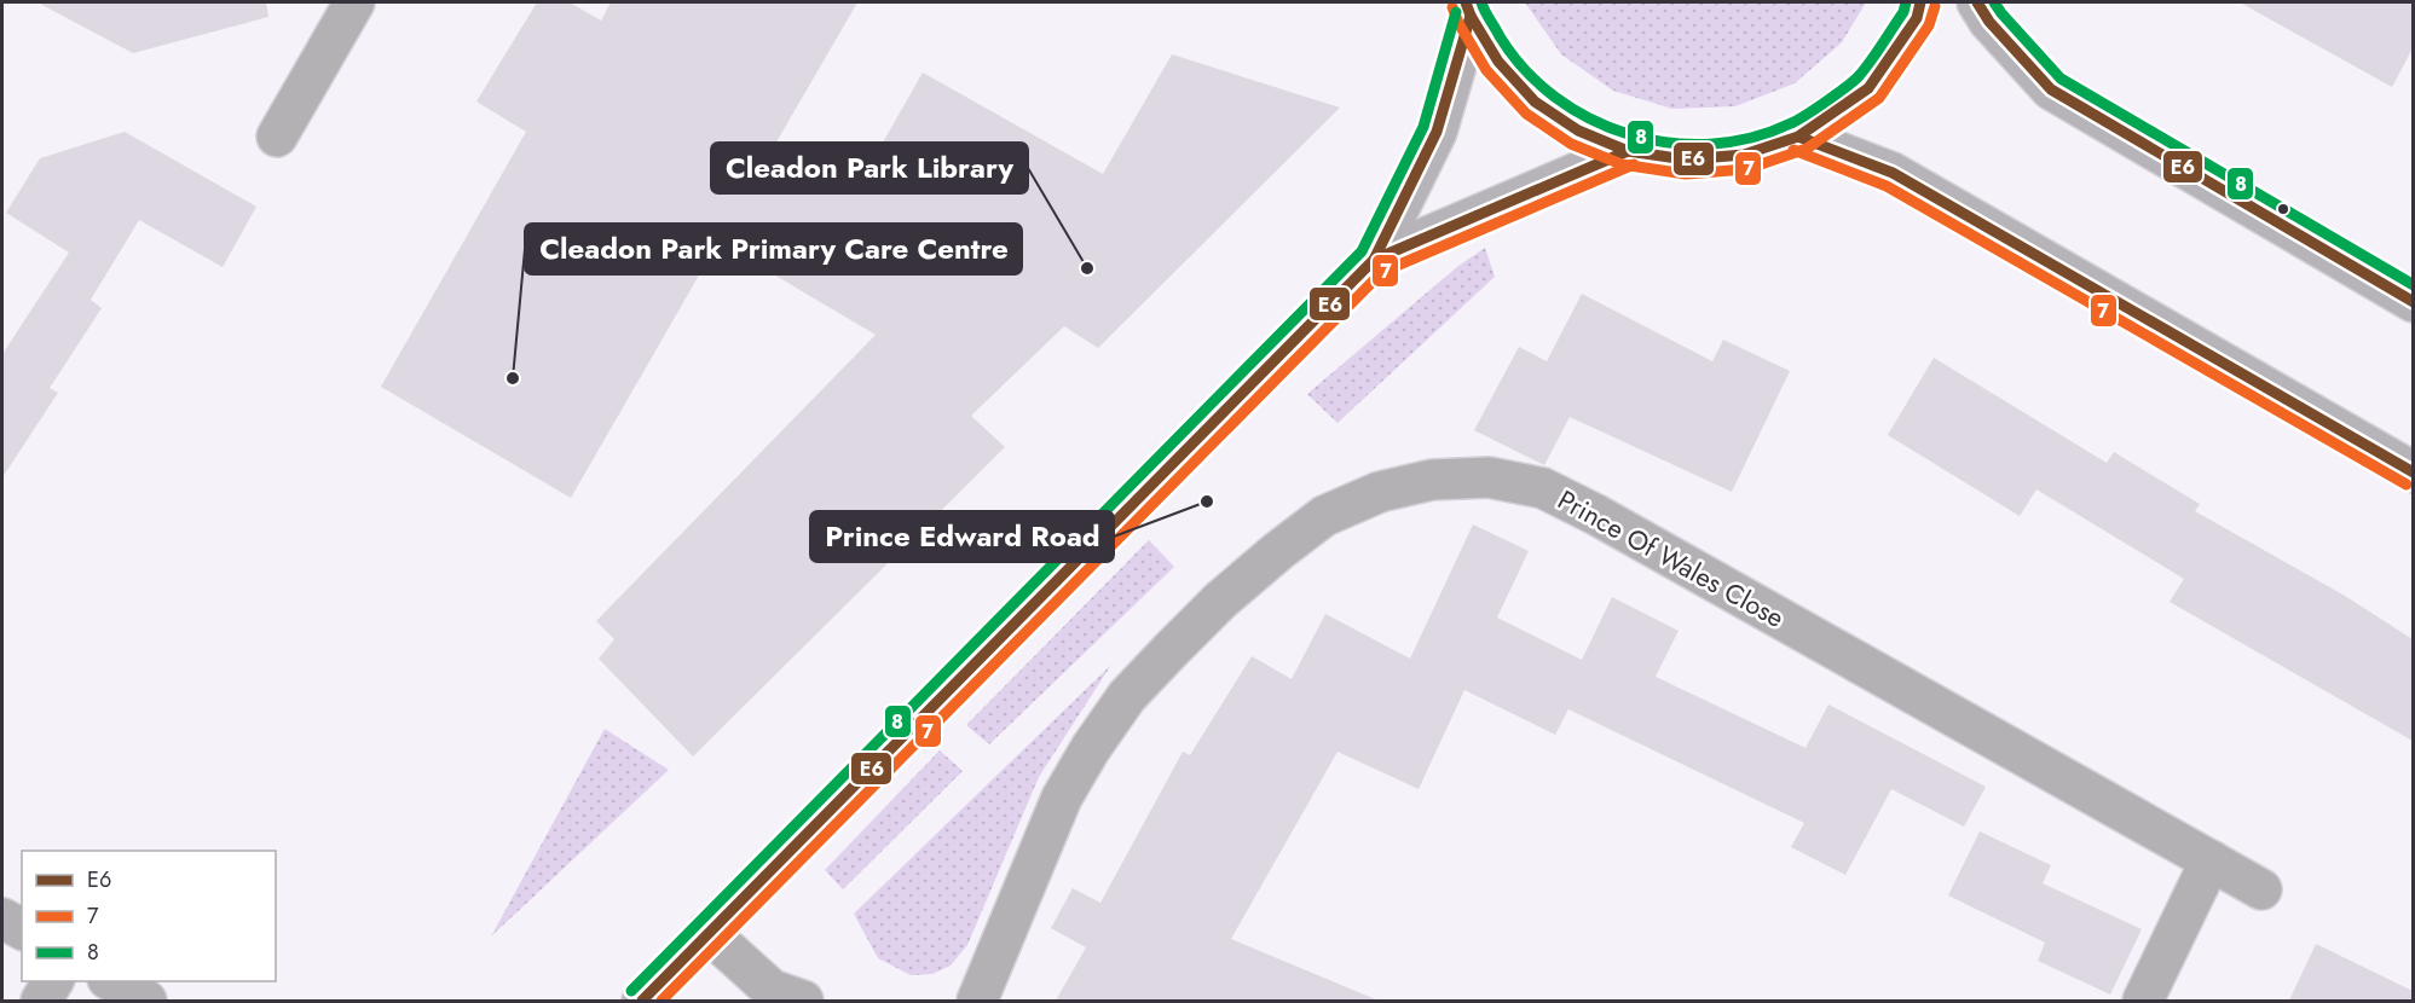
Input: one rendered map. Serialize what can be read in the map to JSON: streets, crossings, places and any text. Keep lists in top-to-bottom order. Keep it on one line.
{"streets":{"street":["Prince Of Wales Close"]},"places":["Cleadon Park Library","Cleadon Park Primary Care Centre","Prince Edward Road"],"lines":["transit line E6","transit line 8","transit line 7"],"legend":["E6","7","8"]}
